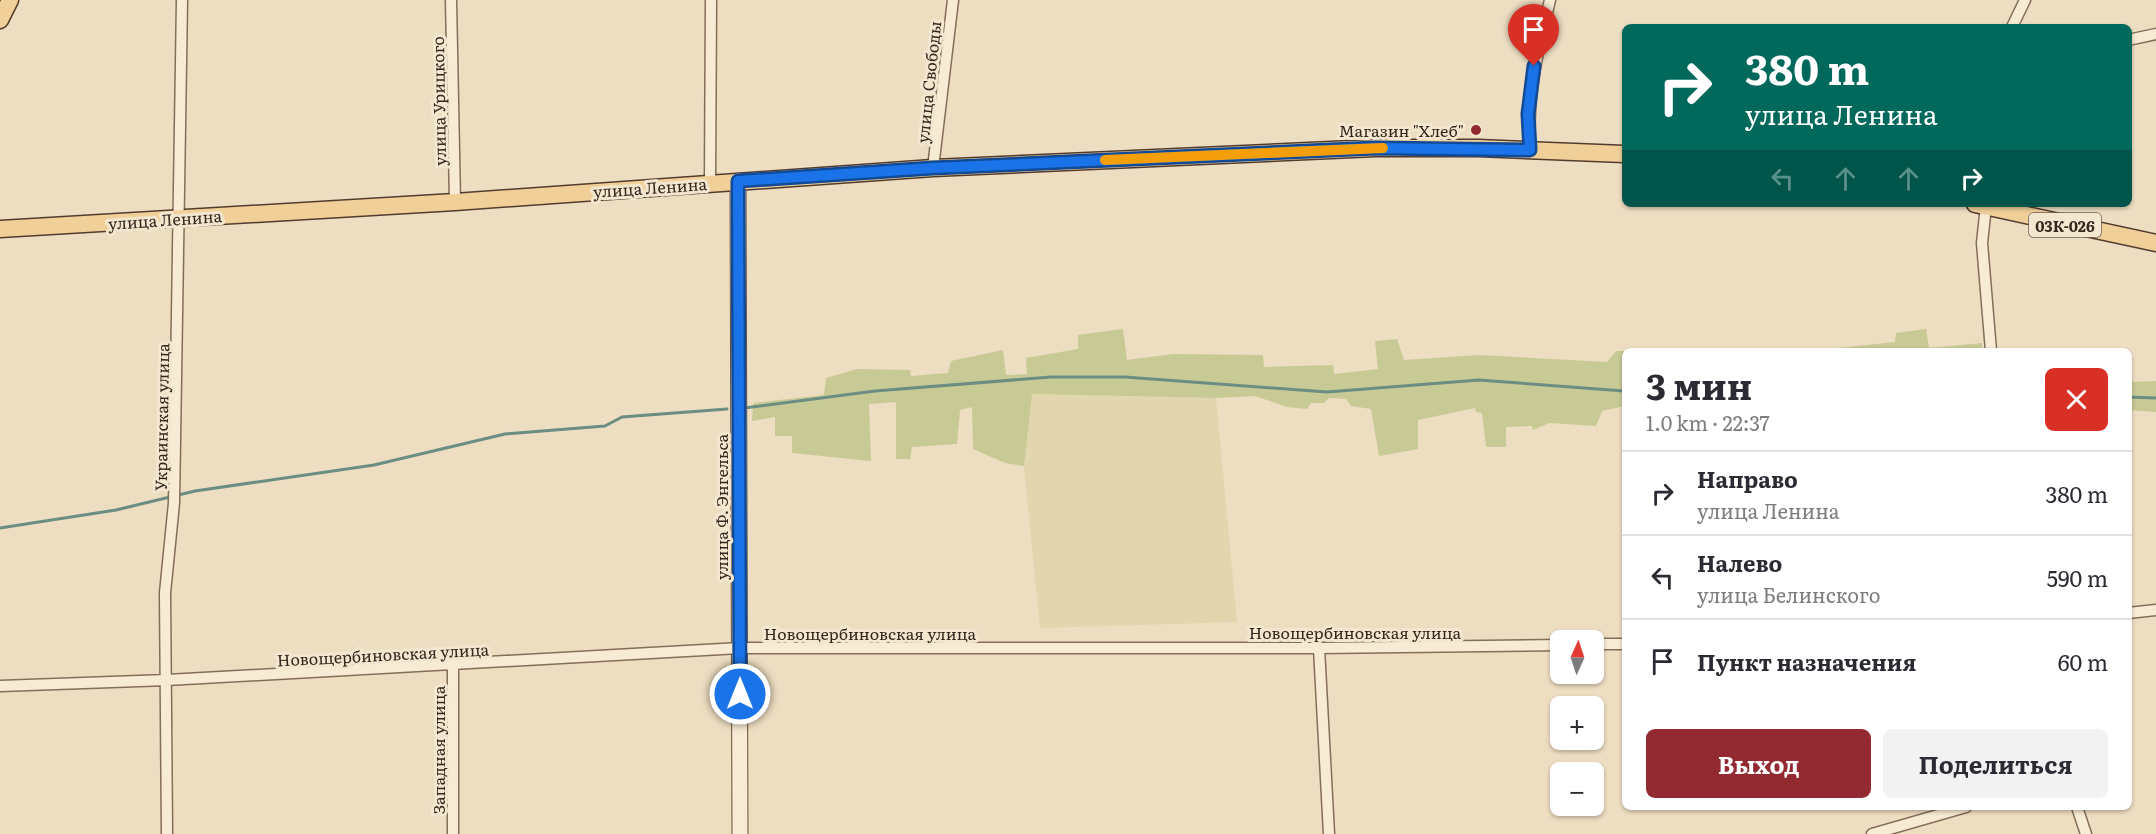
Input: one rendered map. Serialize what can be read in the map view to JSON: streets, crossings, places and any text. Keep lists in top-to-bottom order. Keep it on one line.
{"streets":{"main road":["улица Ленина","03К-026","улица Ф. Энгельса"],"street":["улица Свободы","улица Урицкого","Украинская улица","Новощербиновская улица","Западная улица"]},"crossings":[["улица Свободы","улица Ленина"],["улица Урицкого","улица Ленина"],["улица Ленина","Украинская улица"],["улица Ленина","улица Ф. Энгельса"],["Украинская улица","Новощербиновская улица"],["улица Ф. Энгельса","Новощербиновская улица"],["Новощербиновская улица","Западная улица"]],"places":["Магазин \"Хлеб\""],"north":"top","page":{"turn":["380 m","улица Ленина"],"heading":["3 мин","1.0 km · 22:37"],"list":[{"name":"Направо","note":"улица Ленина","value":"380 m"},{"name":"Налево","note":"улица Белинского","value":"590 m"},{"name":"Пункт назначения","value":"60 m"}],"map_buttons":["+","−"],"buttons":["Выход","Поделиться"]}}
